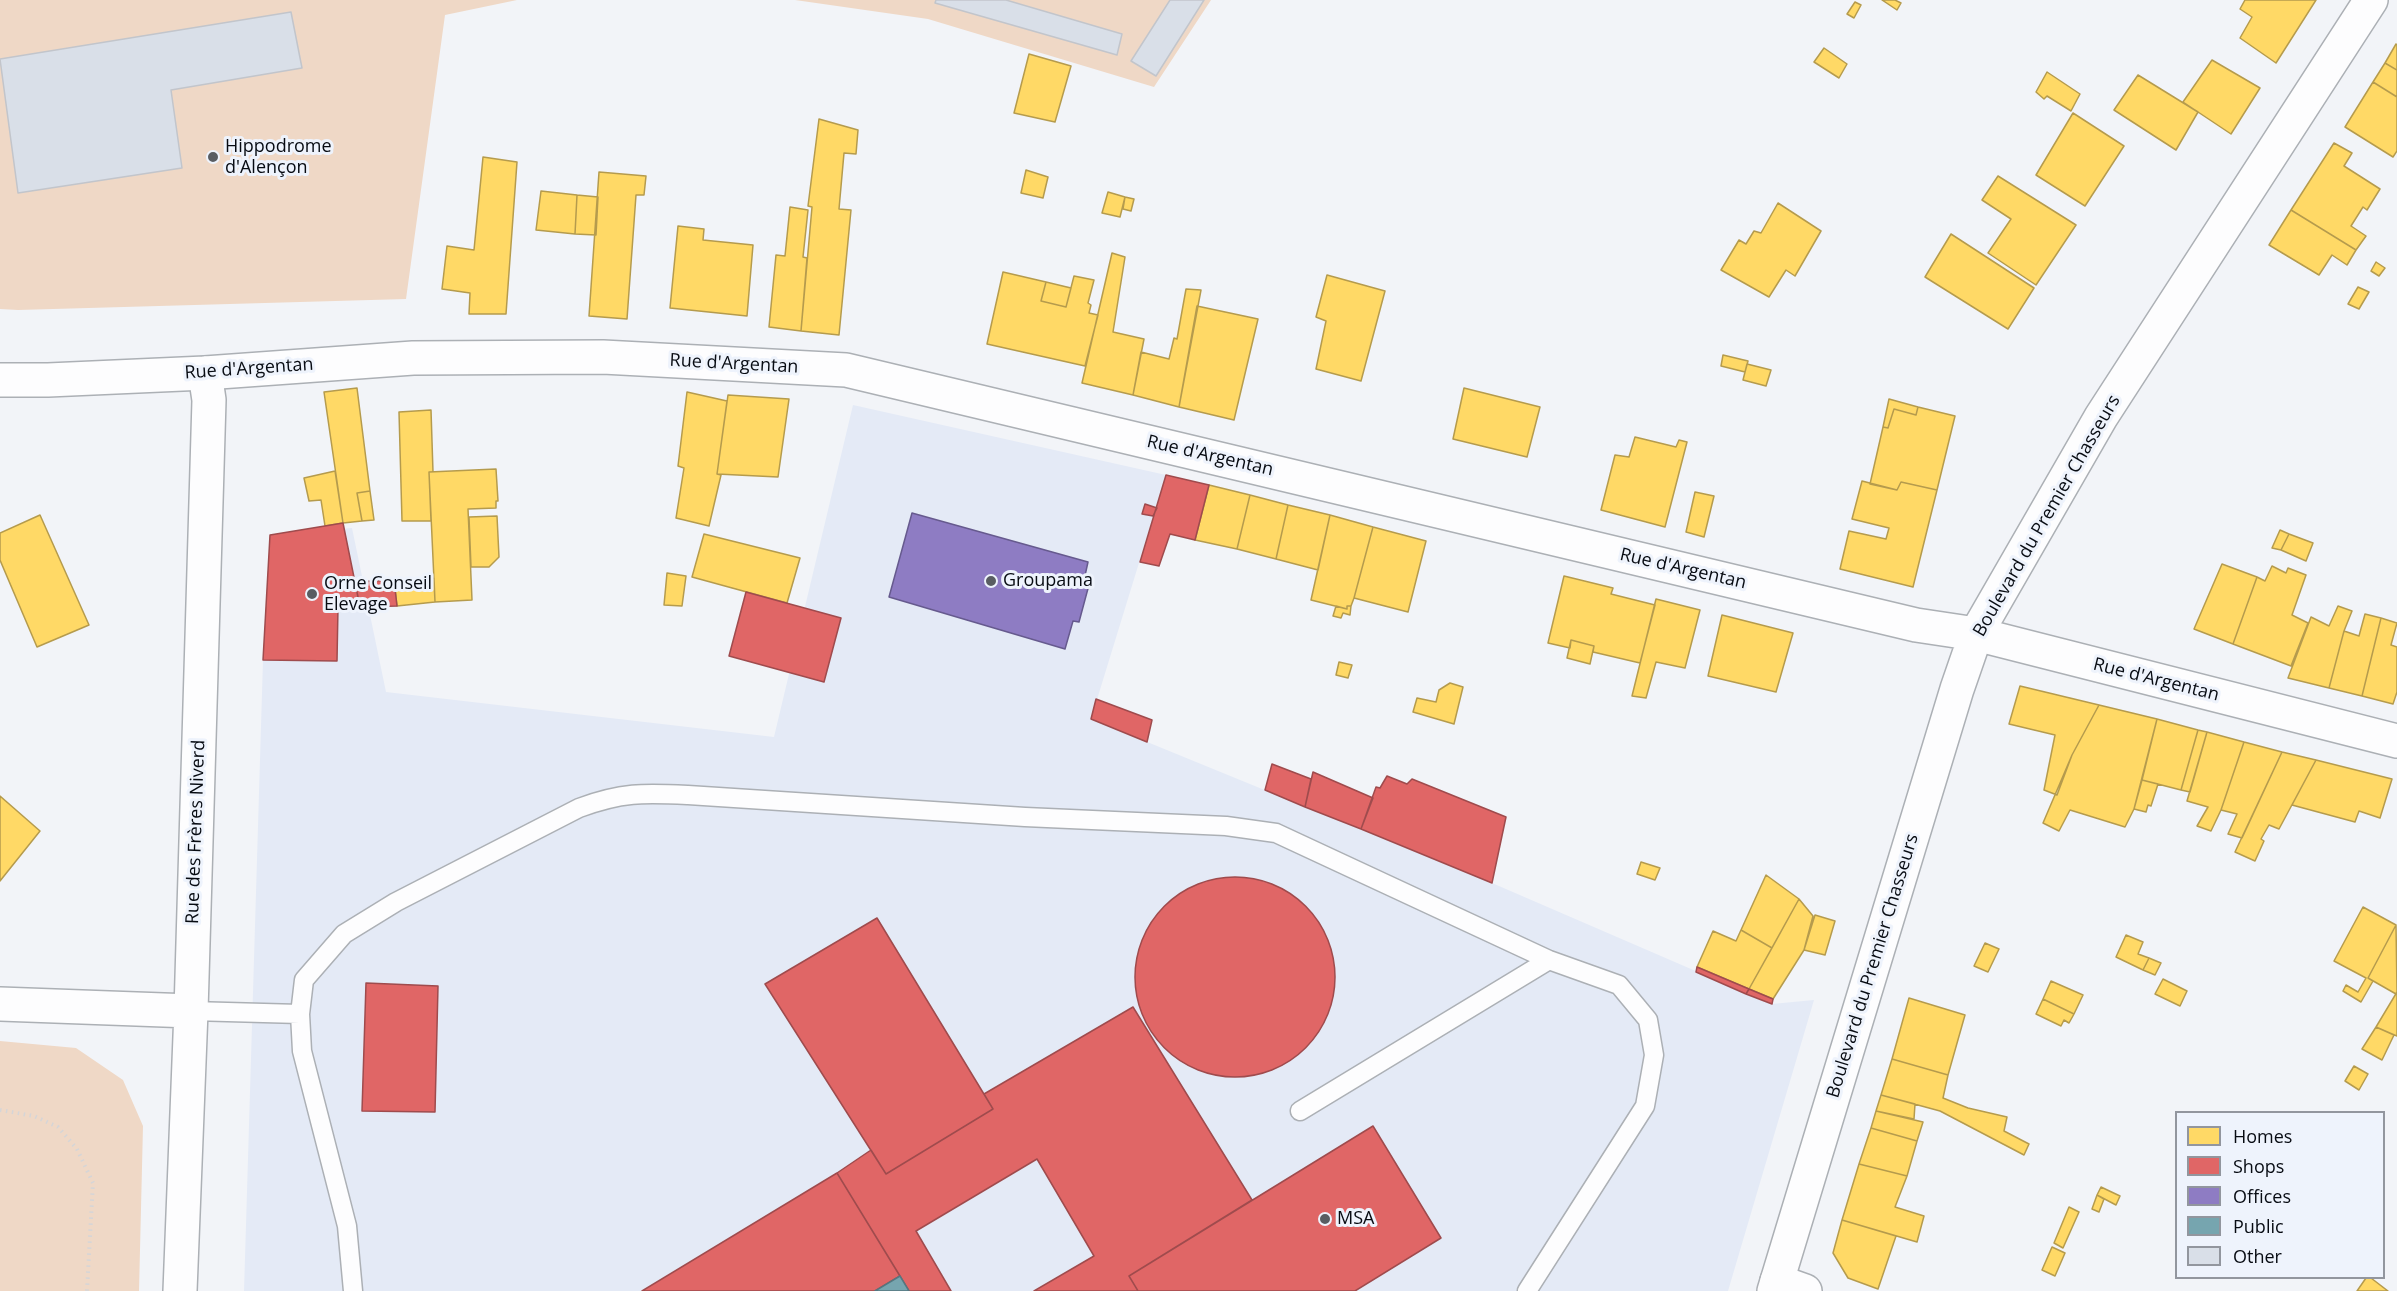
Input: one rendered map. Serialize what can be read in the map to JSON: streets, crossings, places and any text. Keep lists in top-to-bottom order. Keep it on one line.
{"streets":{"main road":["Rue d'Argentan","Boulevard du Premier Chasseurs","Rue des Frères Niverd"]},"crossings":[["Rue d'Argentan","Boulevard du Premier Chasseurs"],["Rue d'Argentan","Rue des Frères Niverd"]],"places":["Hippodrome d'Alençon","Groupama","Orne Conseil Elevage","MSA"],"legend":["Homes","Shops","Offices","Public","Other"]}
